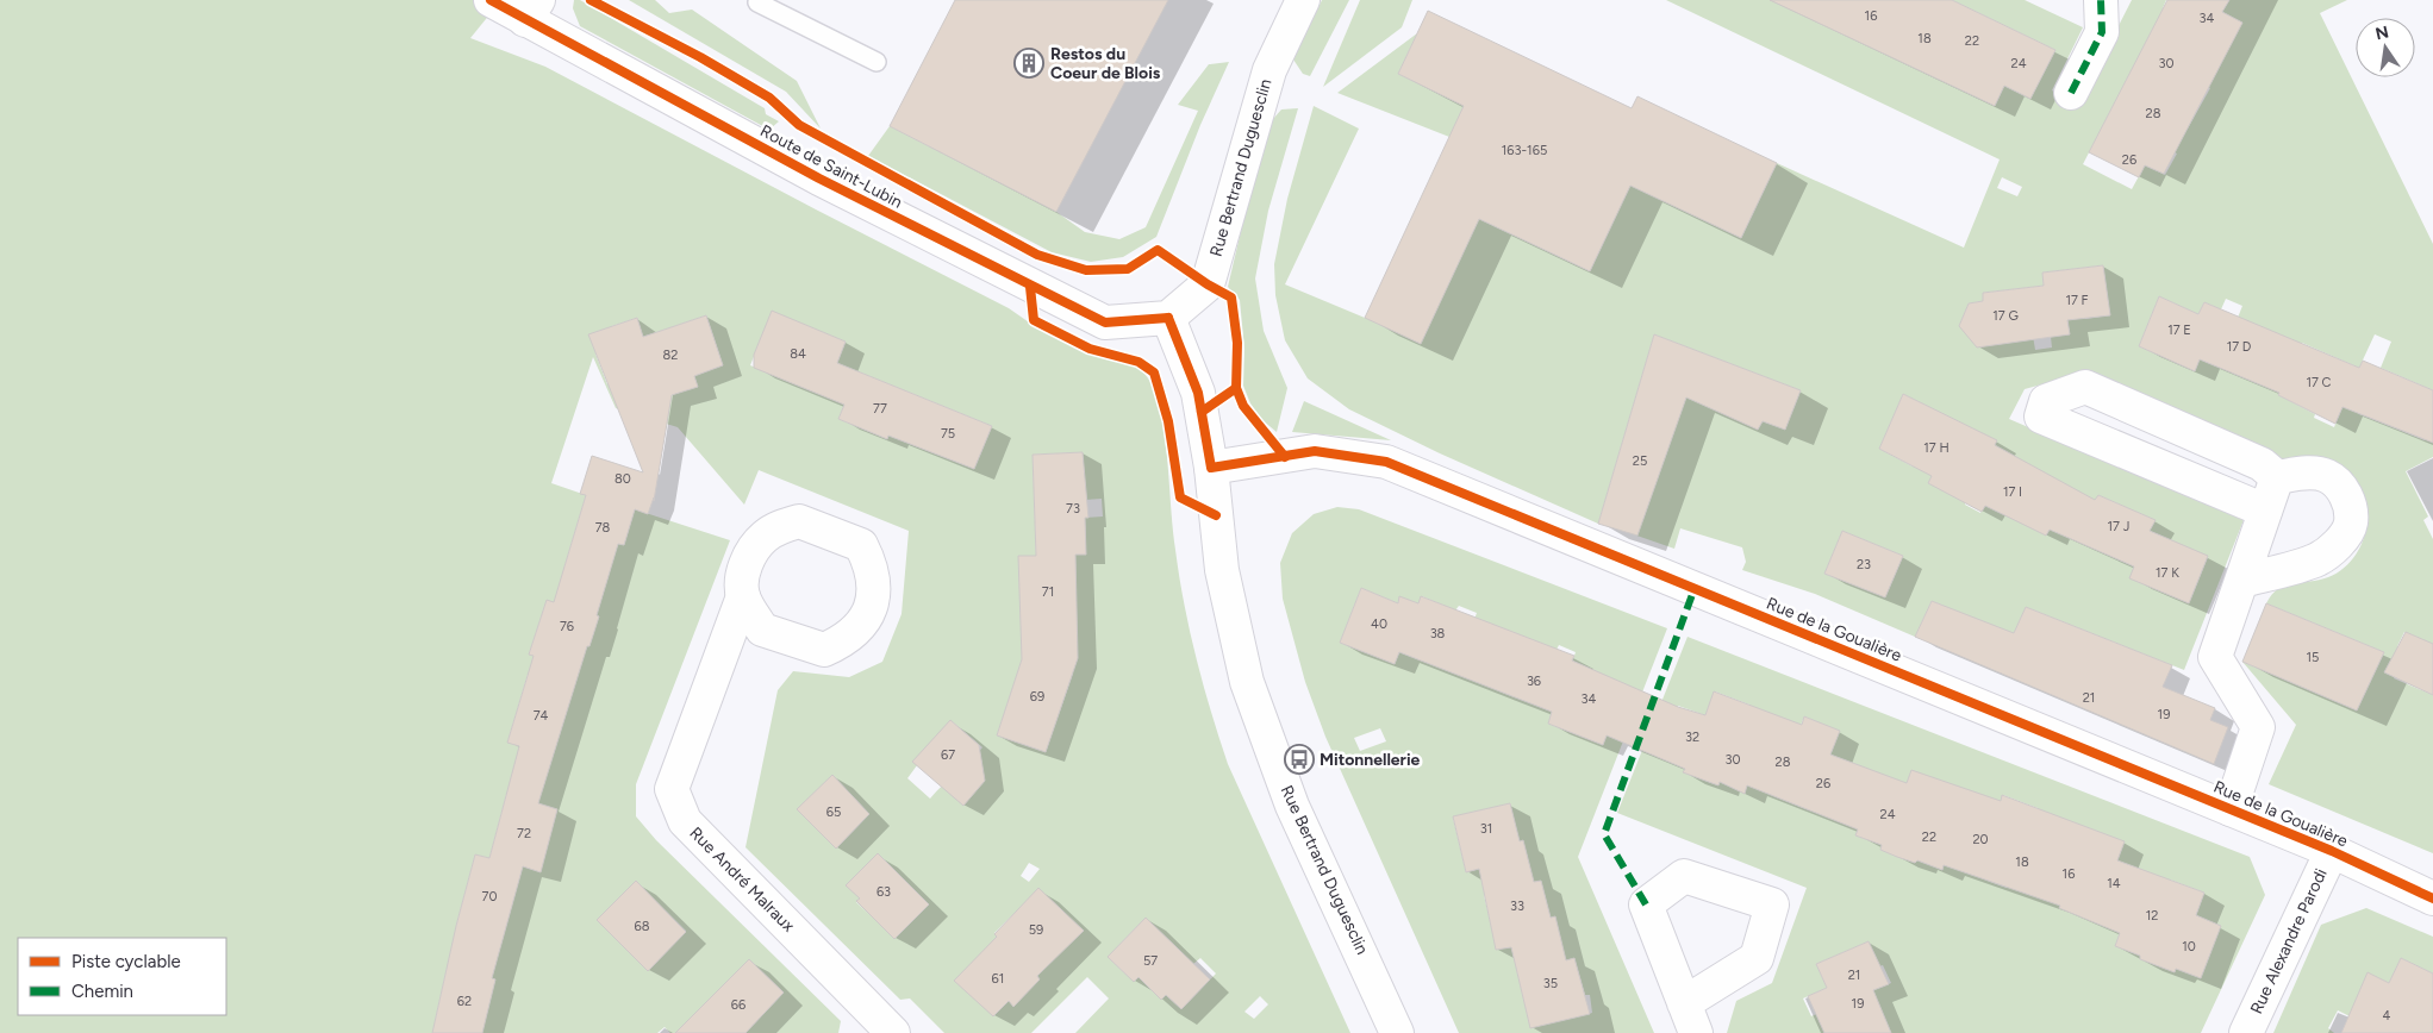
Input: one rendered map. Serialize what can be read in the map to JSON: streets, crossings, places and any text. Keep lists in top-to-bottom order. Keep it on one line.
{"streets":{"street":["Route de Saint-Lubin","Rue Bertrand Duguesclin","Rue de la Goualière","Rue André Malraux","Rue Alexandre Parodi"]},"crossings":[["Route de Saint-Lubin","Rue Bertrand Duguesclin"],["Rue Bertrand Duguesclin","Rue de la Goualière"],["Rue de la Goualière","Rue Alexandre Parodi"]],"places":{"building":["Restos du Coeur de Blois"],"bus stop":["Mitonnellerie"]},"house_numbers":["16","34","18","22","24","30","28","163-165","26","17 F","17 G","17 E","17 D","84","82","17 C","77","75","17 H","25","80","17 I","73","17 J","78","23","17 K","71","40","76","38","15","36","69","21","34","19","74","32","67","30","28","26","65","24","31","72","22","20","18","16","14","63","70","33","12","68","59","10","57","21","61","35","62","19","66","4"],"legend":["Piste cyclable","Chemin"],"north":"top"}
